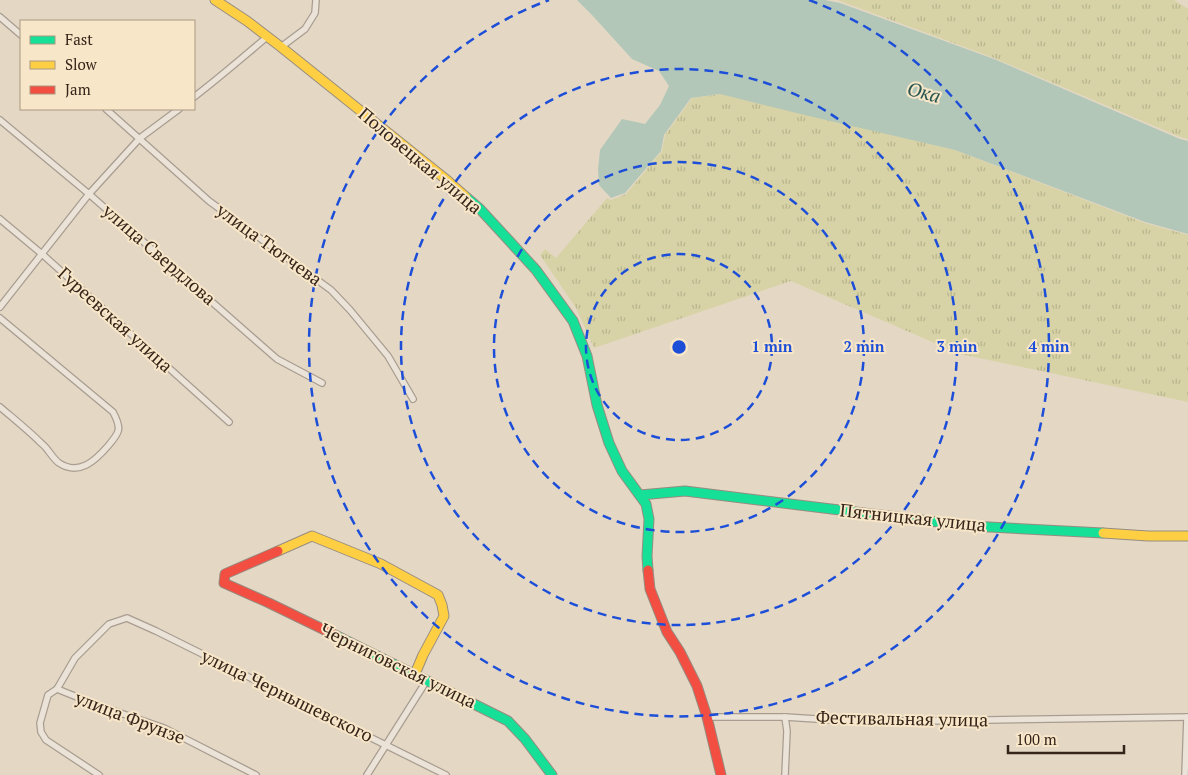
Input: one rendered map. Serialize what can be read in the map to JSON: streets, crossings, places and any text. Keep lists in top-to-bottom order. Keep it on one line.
{"streets":{"street":["Половецкая улица","улица Тютчева","улица Свердлова","Гуреевская улица","Пятницкая улица","Черниговская улица","улица Чернышевского","улица Фрунзе","Фестивальная улица"]},"crossings":[["Половецкая улица","Пятницкая улица"],["Половецкая улица","Фестивальная улица"],["улица Чернышевского","улица Фрунзе"]],"water":["Ока"],"legend":["Fast","Slow","Jam"],"scale_bar":"100 m","rings":["1 min","2 min","3 min","4 min"]}
